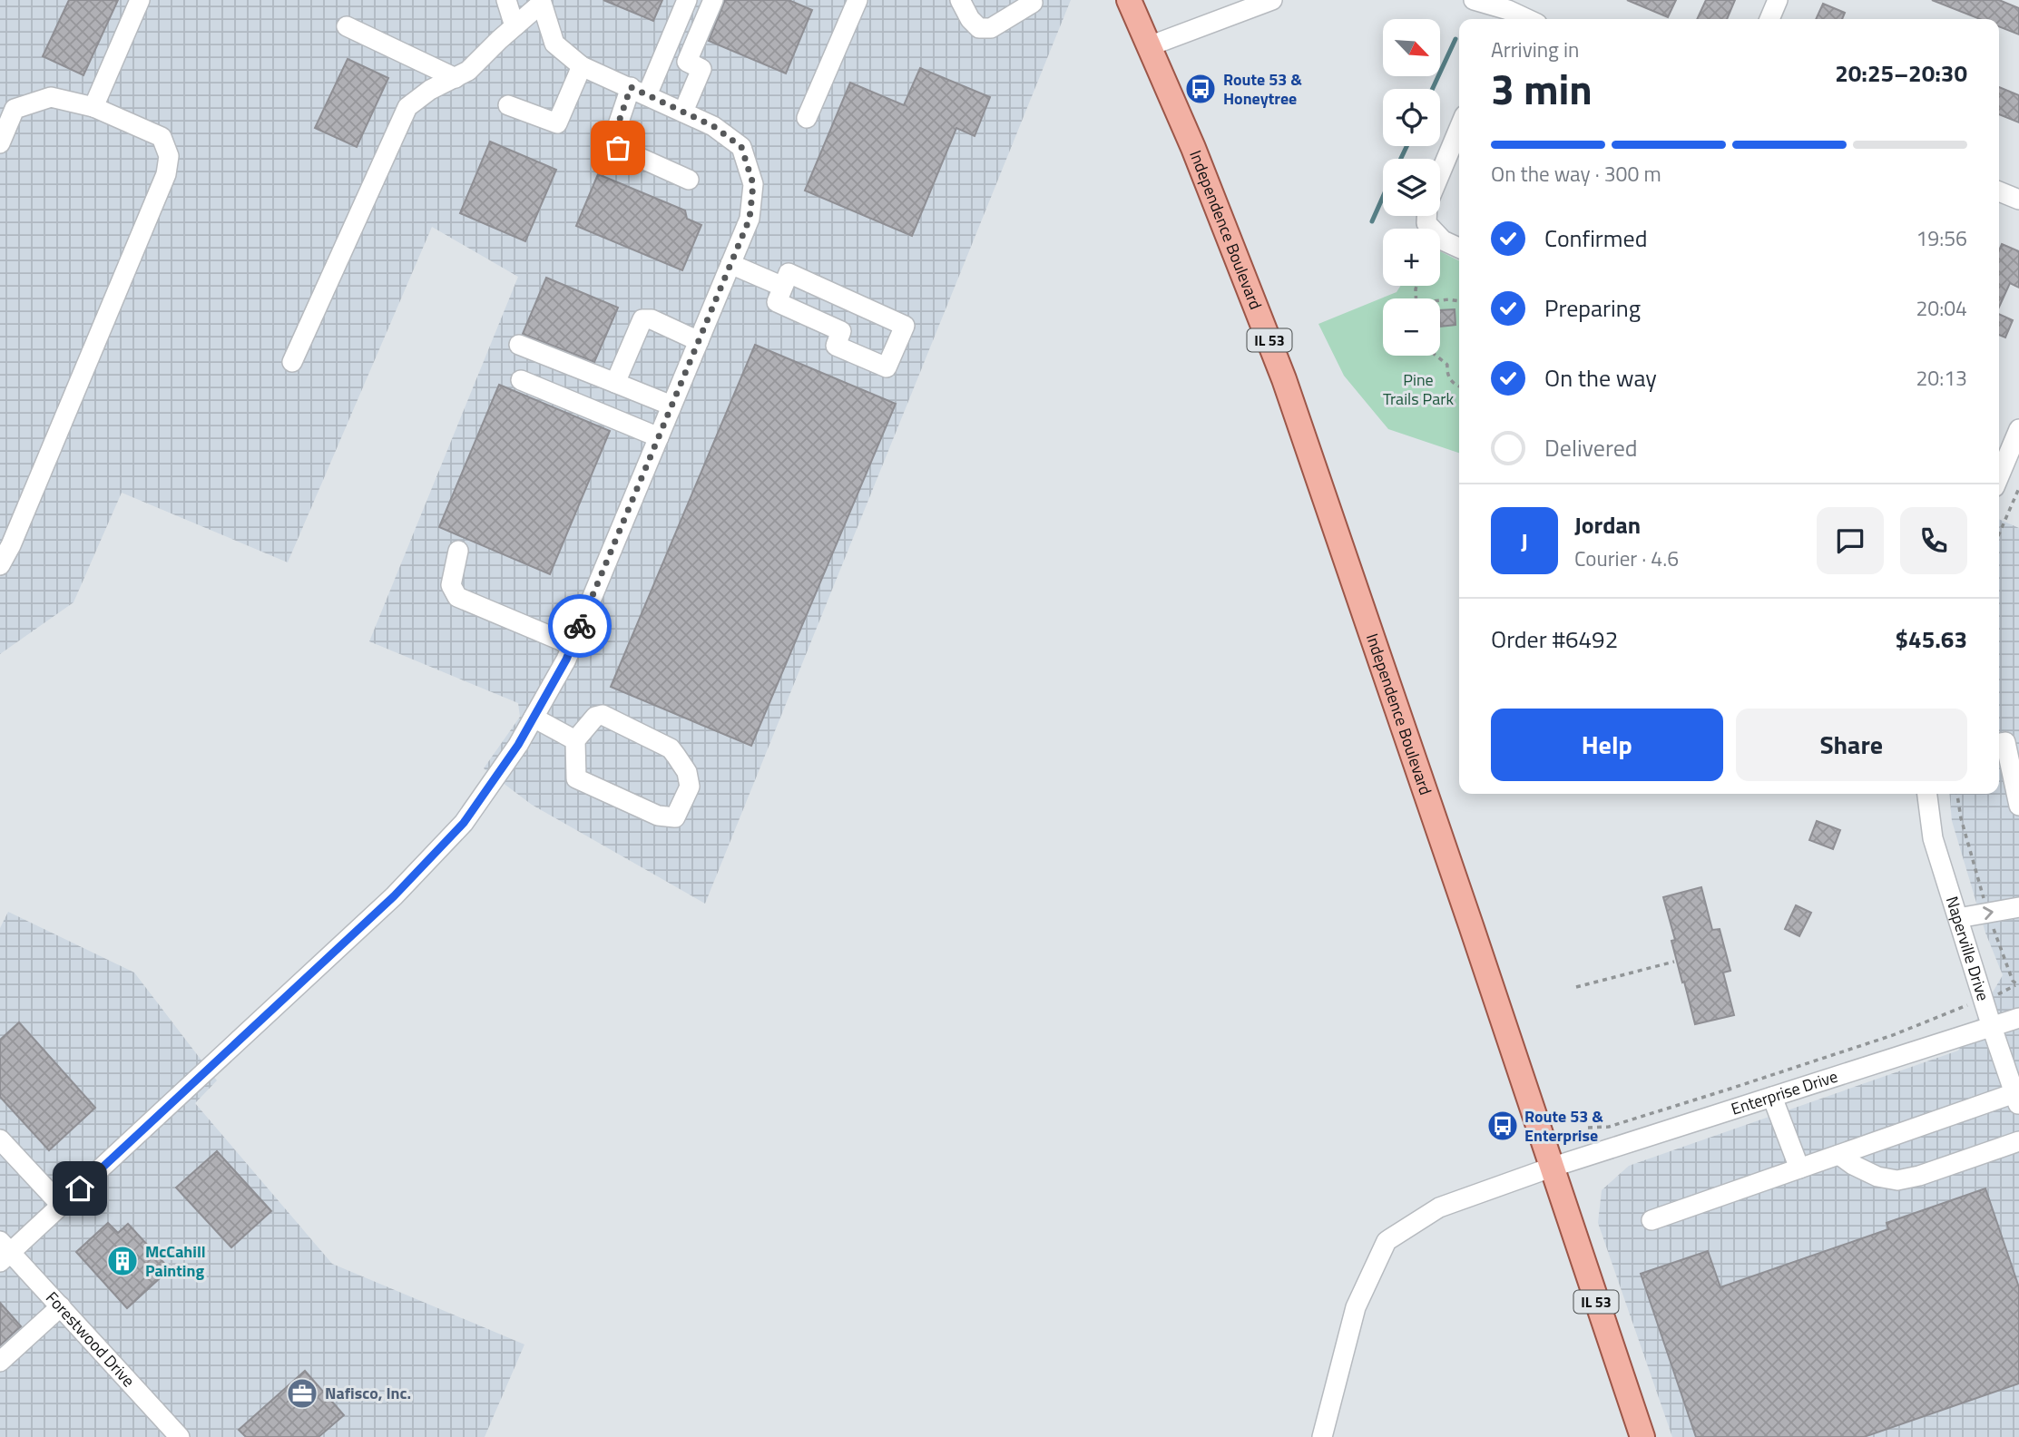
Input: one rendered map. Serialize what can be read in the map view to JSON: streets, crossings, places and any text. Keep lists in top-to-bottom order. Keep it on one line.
{"streets":{"main road":["Independence Boulevard","IL 53"],"street":["Naperville Drive","Enterprise Drive","Forestwood Drive"]},"crossings":[["Independence Boulevard","Enterprise Drive"],["Naperville Drive","Enterprise Drive"]],"parks":["Pine Trails Park"],"places":{"bus stop":["Route 53 & Honeytree","Route 53 & Enterprise"],"building":["McCahill Painting"],"office":["Nafisco, Inc."]},"north":"bottom right","page":{"map_buttons":["+","−"],"heading":["3 min","Arriving in","20:25–20:30"],"panel":["Jordan","Courier · 4.6","Order #6492","$45.63"],"bar":"On the way · 300 m","list":[["Confirmed","19:56"],["Preparing","20:04"],["On the way","20:13"],"Delivered"],"round":"J","buttons":["Help","Share"]}}
